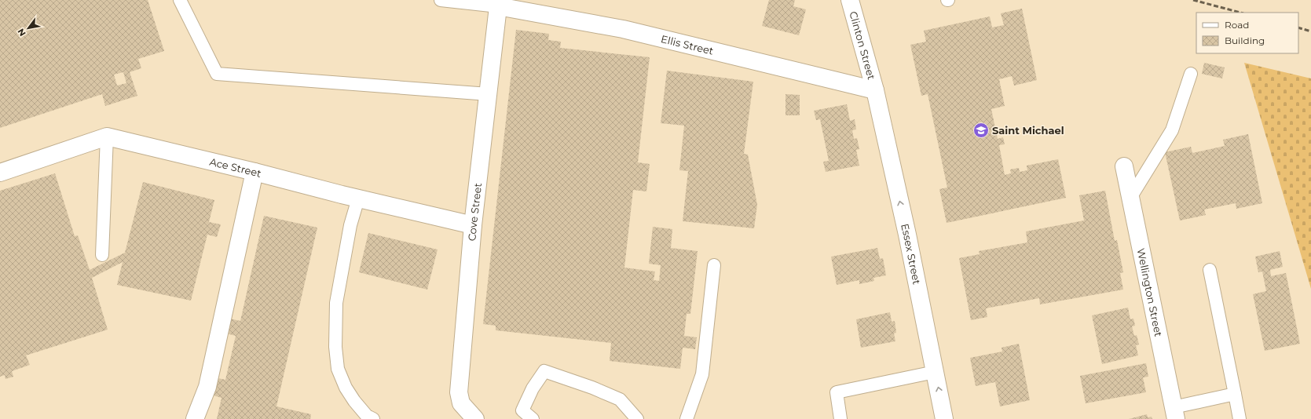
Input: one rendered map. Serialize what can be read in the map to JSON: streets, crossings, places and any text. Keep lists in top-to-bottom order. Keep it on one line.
{"streets":{"street":["Ellis Street","Clinton Street","Ace Street","Cove Street","Essex Street","Wellington Street"]},"crossings":[["Ellis Street","Clinton Street"],["Ellis Street","Cove Street"],["Ellis Street","Essex Street"],["Clinton Street","Essex Street"],["Ace Street","Cove Street"]],"one_way":["Essex Street"],"places":{"school or university":["Saint Michael"]},"legend":["Road","Building"],"north":"bottom left"}
